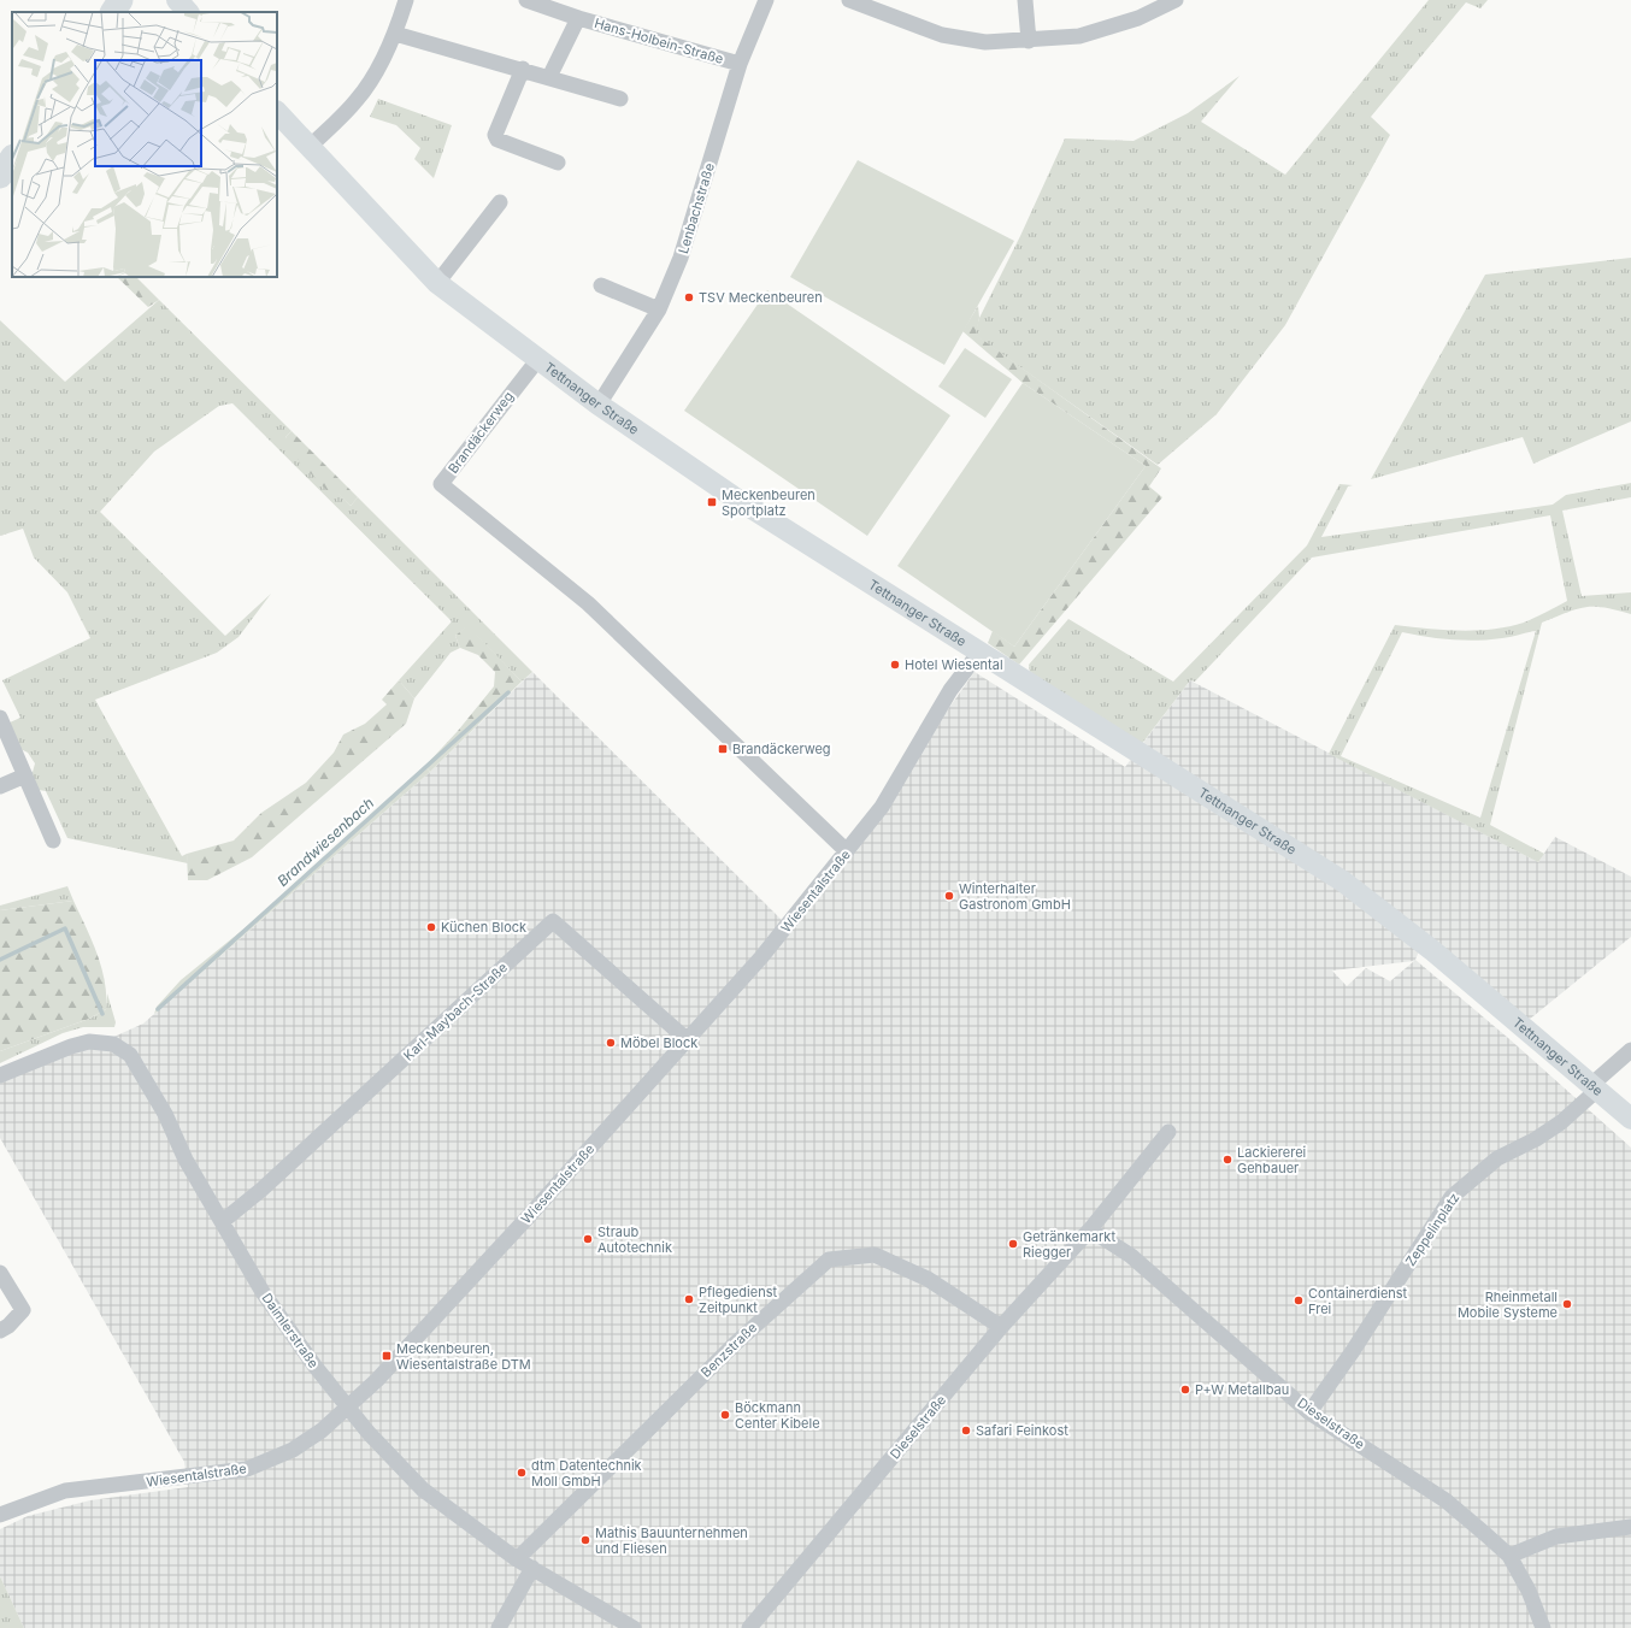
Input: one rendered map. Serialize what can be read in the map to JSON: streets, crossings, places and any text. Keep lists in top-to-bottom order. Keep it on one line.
{"streets":{"main road":["Tettnanger Straße"],"street":["Hans-Holbein-Straße","Lenbachstraße","Brandäckerweg","Wiesentalstraße","Karl-Maybach-Straße","Zeppelinplatz","Daimlerstraße","Benzstraße","Dieselstraße"]},"crossings":[["Hans-Holbein-Straße","Lenbachstraße"],["Lenbachstraße","Tettnanger Straße"],["Tettnanger Straße","Brandäckerweg"],["Tettnanger Straße","Wiesentalstraße"],["Tettnanger Straße","Zeppelinplatz"],["Brandäckerweg","Wiesentalstraße"],["Wiesentalstraße","Karl-Maybach-Straße"],["Wiesentalstraße","Daimlerstraße"],["Karl-Maybach-Straße","Daimlerstraße"],["Zeppelinplatz","Dieselstraße"],["Daimlerstraße","Benzstraße"],["Benzstraße","Dieselstraße"]],"water":["Brandwiesenbach"],"places":{"other":["TSV Meckenbeuren","Hotel Wiesental","Winterhalter Gastronom GmbH","Küchen Block","Möbel Block","Lackiererei Gehbauer","Straub Autotechnik","Getränkemarkt Riegger","Pflegedienst Zeitpunkt","Containerdienst Frei","Rheinmetall Mobile Systeme","P+W Metallbau","Böckmann Center Kibele","Safari Feinkost","dtm Datentechnik Moll GmbH","Mathis Bauunternehmen und Fliesen"],"transit":["Meckenbeuren Sportplatz","Brandäckerweg","Meckenbeuren, Wiesentalstraße DTM"]}}
